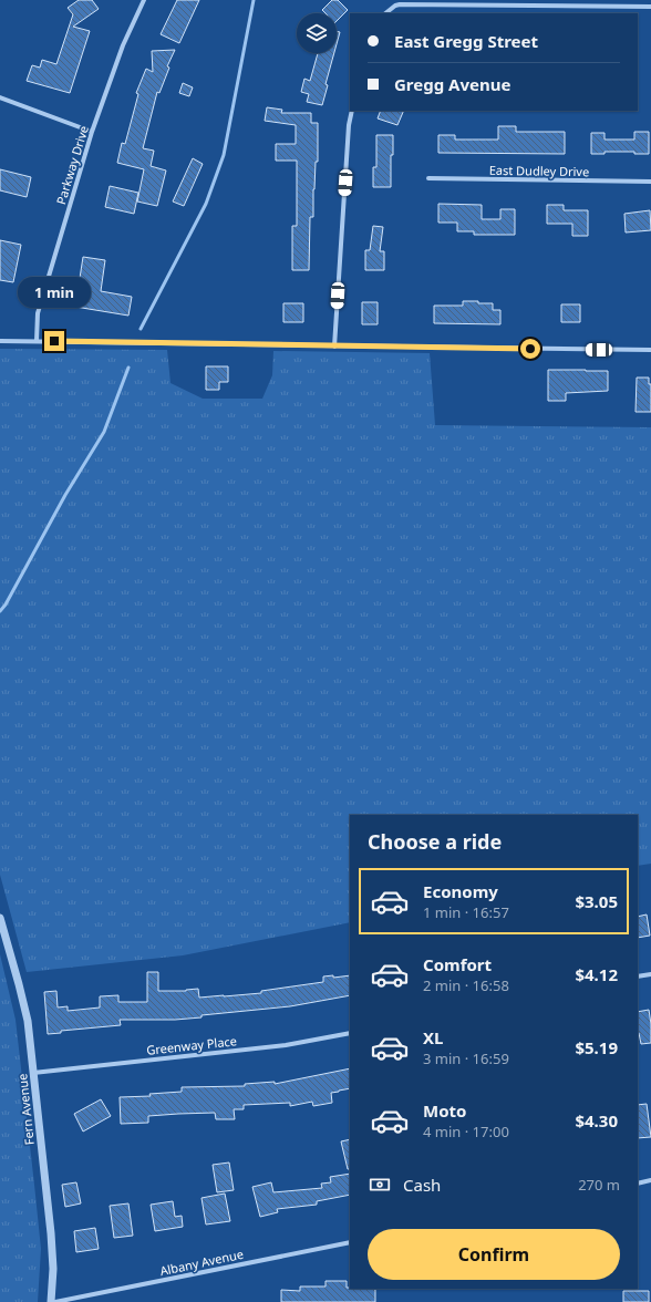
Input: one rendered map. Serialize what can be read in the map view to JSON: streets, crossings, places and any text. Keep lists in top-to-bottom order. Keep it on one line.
{"streets":{"street":["Parkway Drive","East Dudley Drive","Greenway Place","Fern Avenue","Albany Avenue"]},"crossings":[["Greenway Place","Fern Avenue"]],"page":{"banner":["East Gregg Street","Gregg Avenue"],"bubble":"1 min","heading":"Choose a ride","list":[{"name":"Economy","note":"1 min · 16:57","value":"$3.05"},{"name":"Comfort","note":"2 min · 16:58","value":"$4.12"},{"name":"XL","note":"3 min · 16:59","value":"$5.19"},{"name":"Moto","note":"4 min · 17:00","value":"$4.30"}],"pay":["Cash","270 m"],"buttons":"Confirm"}}
